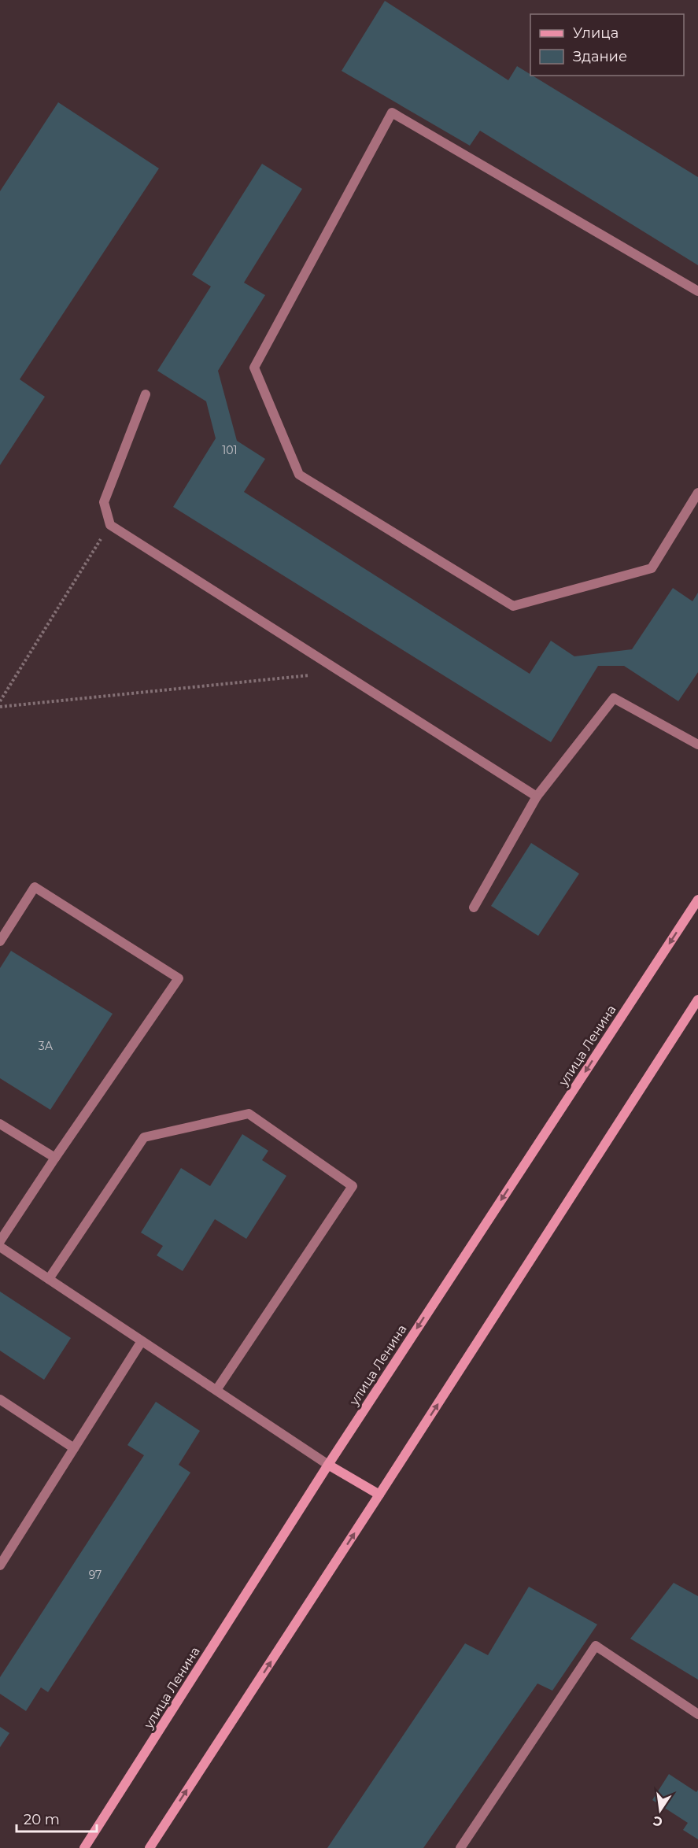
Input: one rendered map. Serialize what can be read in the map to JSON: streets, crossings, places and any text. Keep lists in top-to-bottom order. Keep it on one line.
{"streets":{"main road":["улица Ленина"]},"house_numbers":["101","3А","97"],"legend":["Улица","Здание"],"scale_bar":"20 m","north":"bottom"}
